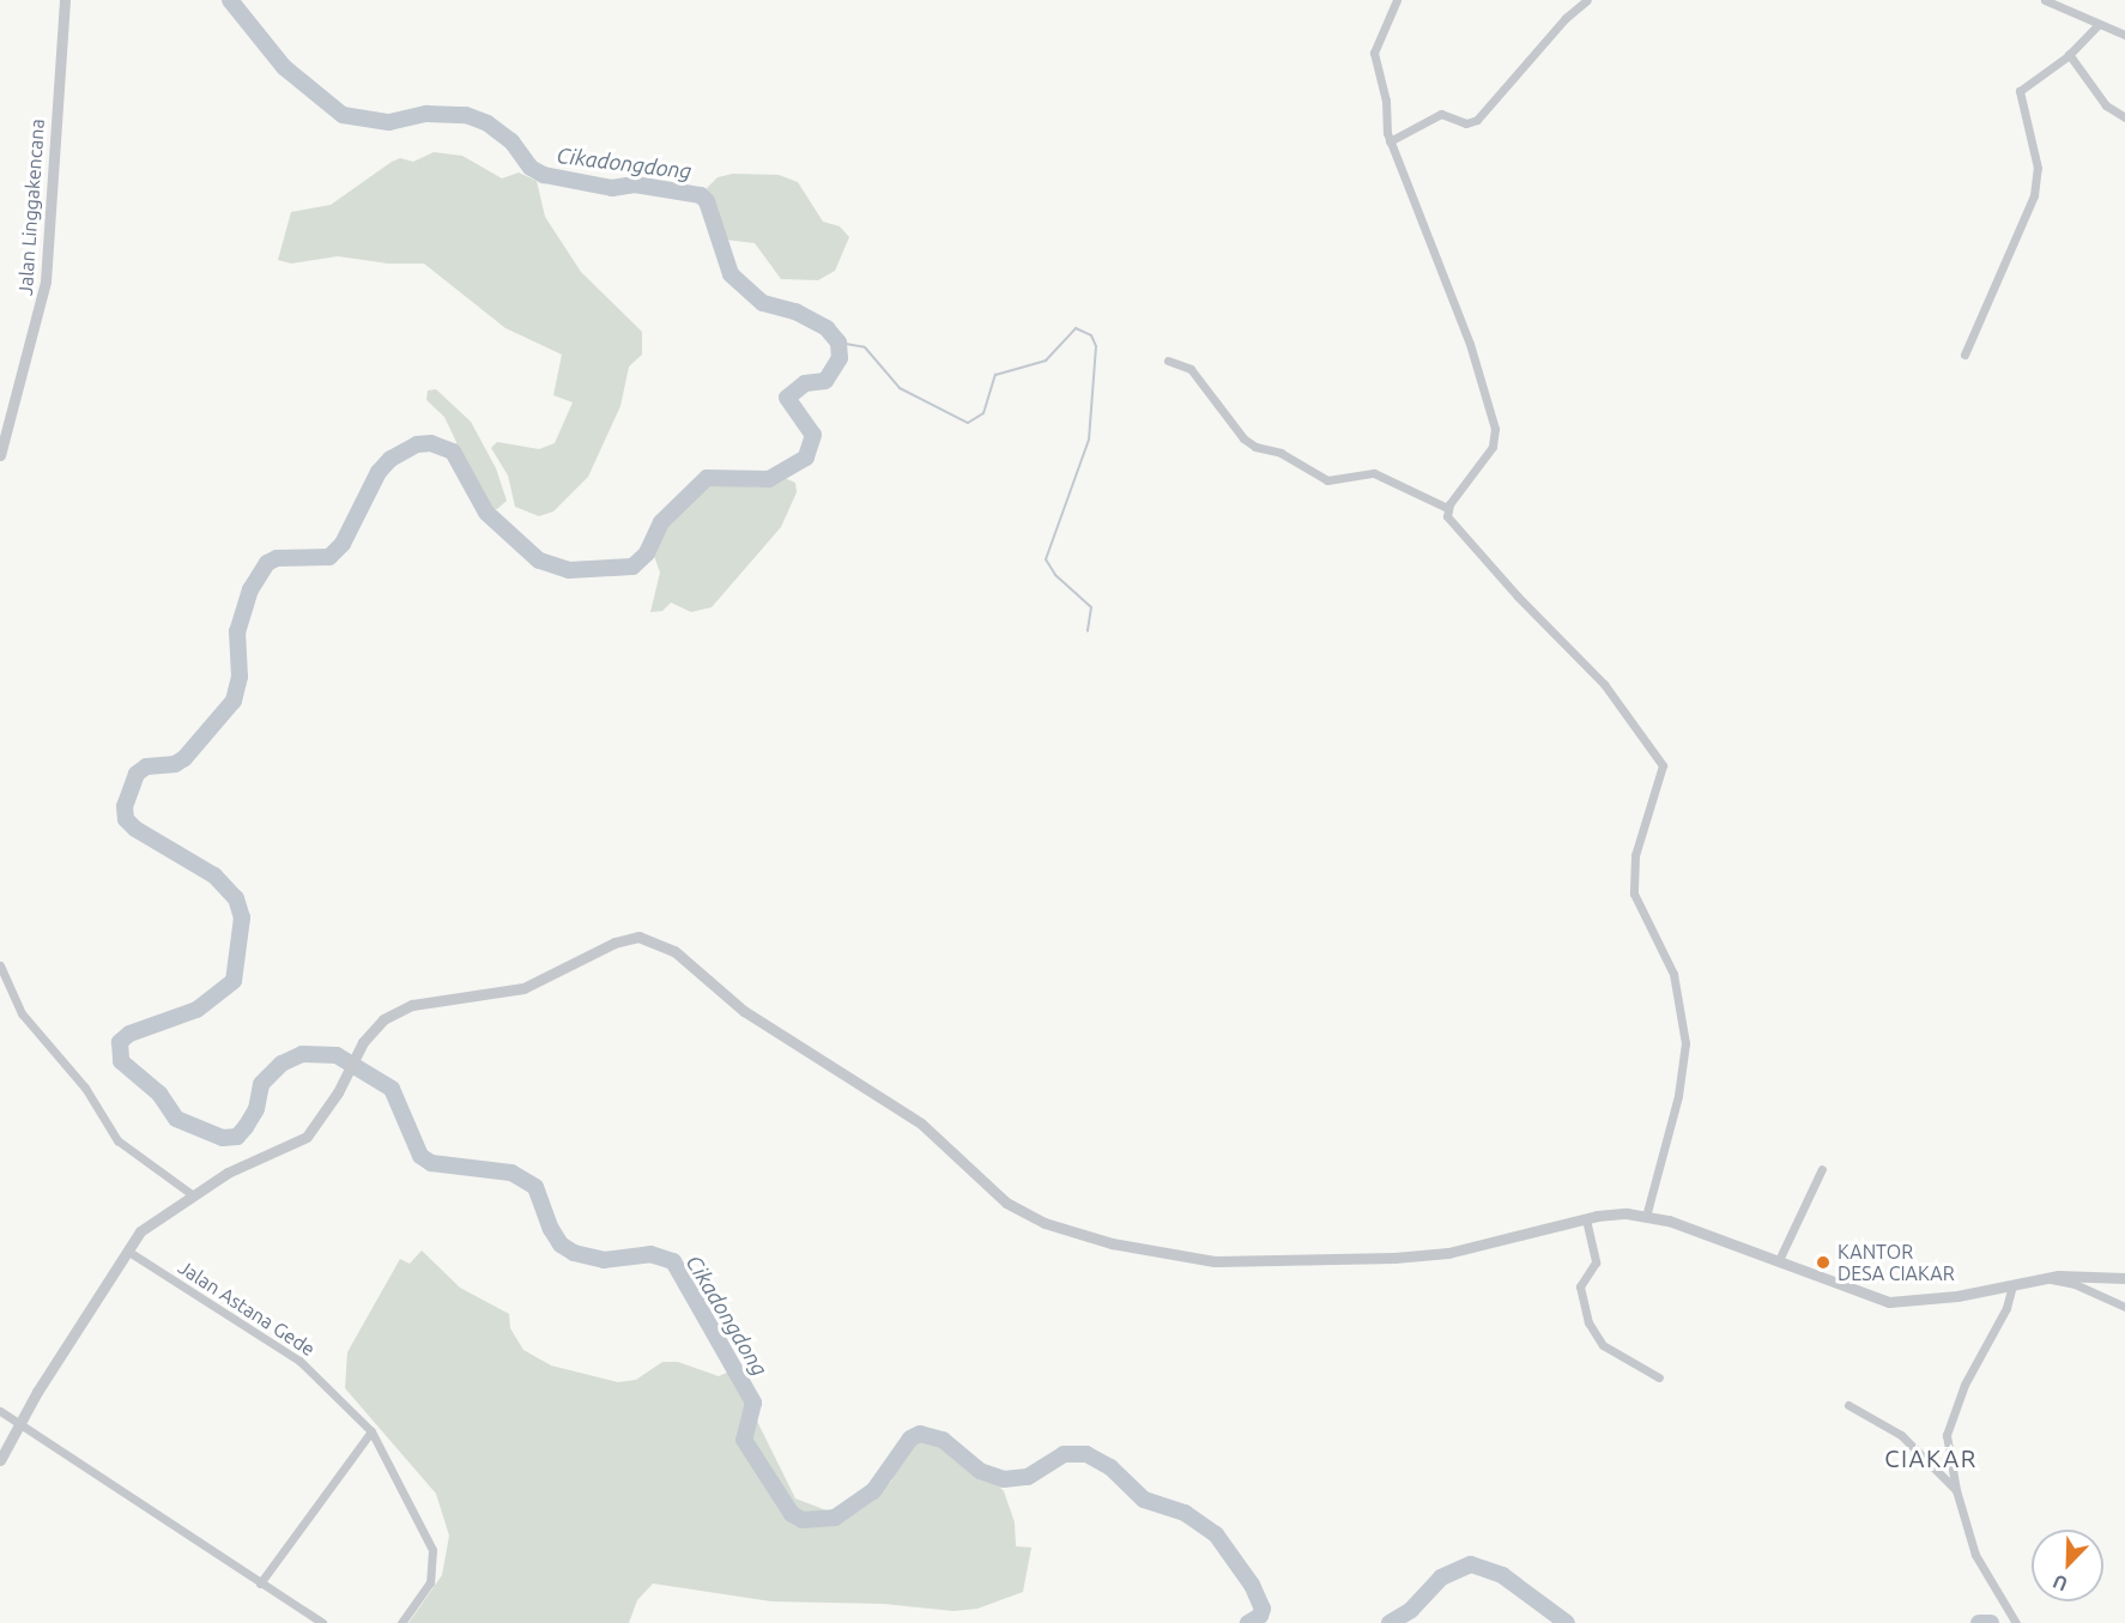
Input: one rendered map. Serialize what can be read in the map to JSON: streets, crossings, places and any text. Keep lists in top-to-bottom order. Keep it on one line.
{"streets":{"street":["Jalan Linggakencana","Jalan Astana Gede"]},"districts":["CIAKAR"],"water":["Cikadongdong"],"places":["KANTOR DESA CIAKAR"],"north":"bottom left"}
